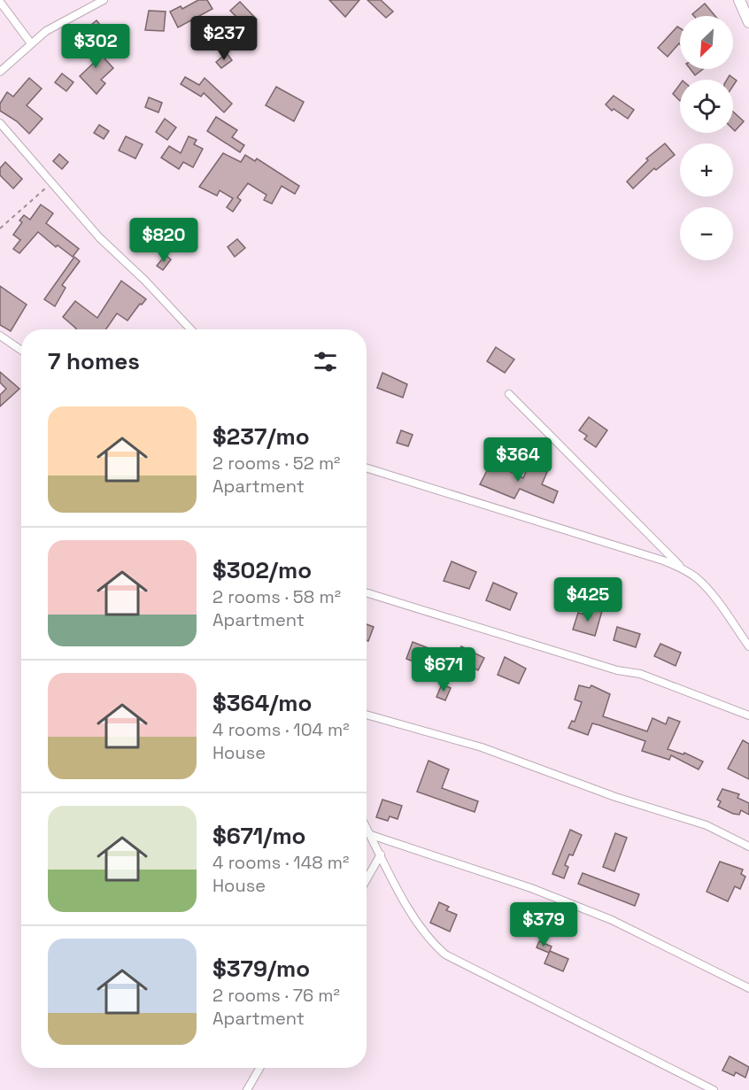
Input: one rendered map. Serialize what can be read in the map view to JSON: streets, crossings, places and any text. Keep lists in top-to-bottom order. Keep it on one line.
{"north":"bottom left","page":{"map_buttons":["+","−"],"price":["$237","$302","$820","$364","$425","$671","$379"],"heading":"7 homes","list":[{"name":"$237/mo","note":"2 rooms · 52 m² · Apartment"},{"name":"$302/mo","note":"2 rooms · 58 m² · Apartment"},{"name":"$364/mo","note":"4 rooms · 104 m² · House"},{"name":"$671/mo","note":"4 rooms · 148 m² · House"},{"name":"$379/mo","note":"2 rooms · 76 m² · Apartment"}]}}
